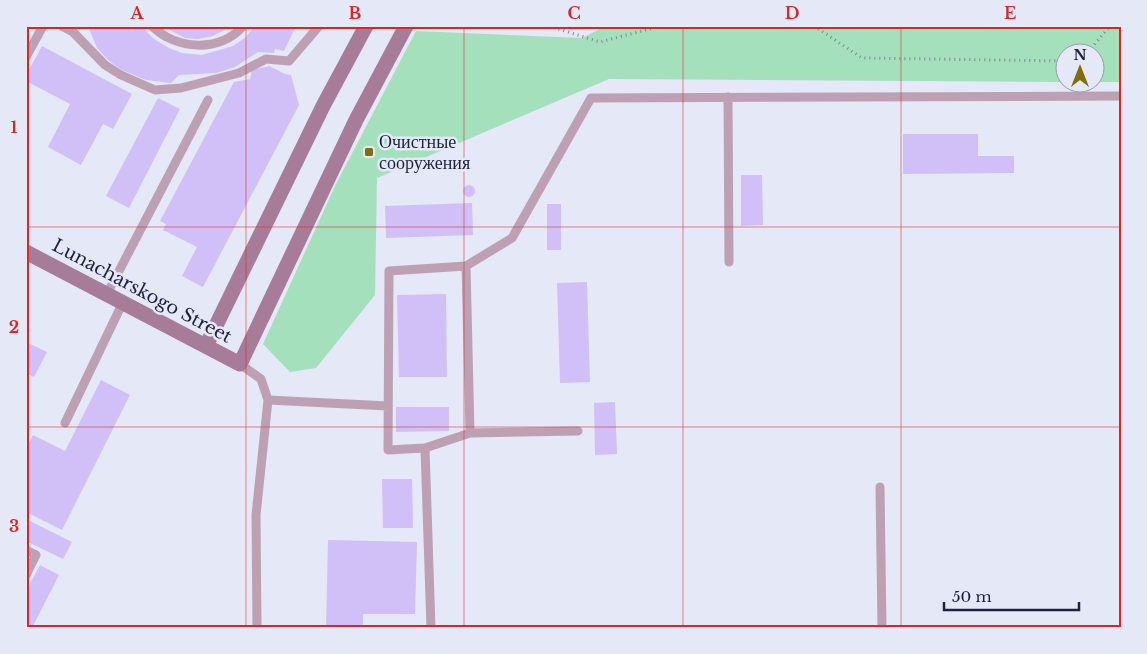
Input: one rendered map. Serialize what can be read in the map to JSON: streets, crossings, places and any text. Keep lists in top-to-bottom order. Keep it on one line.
{"streets":{"main road":["Lunacharskogo Street"]},"places":{"transit":["Очистные сооружения"]},"scale_bar":"50 m","north":"top","grid":{"columns":["A","B","C","D","E"],"rows":["1","2","3"]}}
